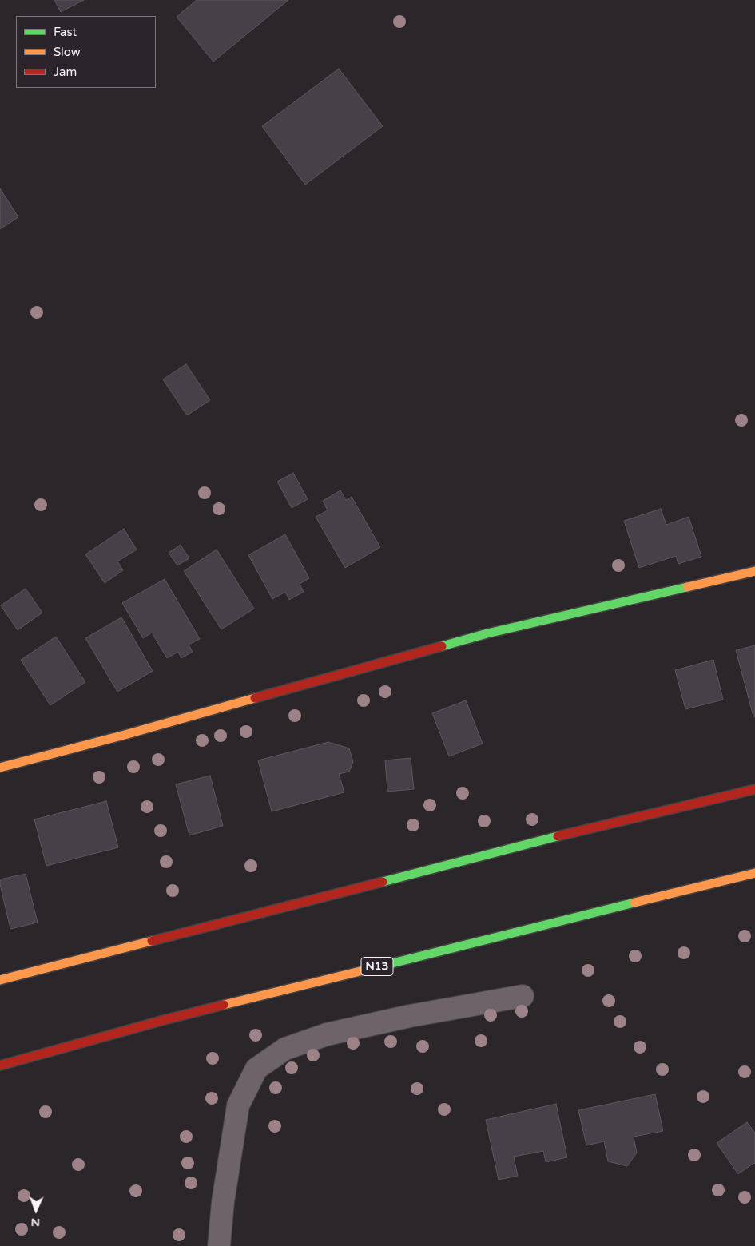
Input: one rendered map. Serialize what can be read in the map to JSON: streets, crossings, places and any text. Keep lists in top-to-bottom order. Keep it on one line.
{"streets":{"main road":["N13"]},"legend":["Fast","Slow","Jam"],"north":"bottom"}
